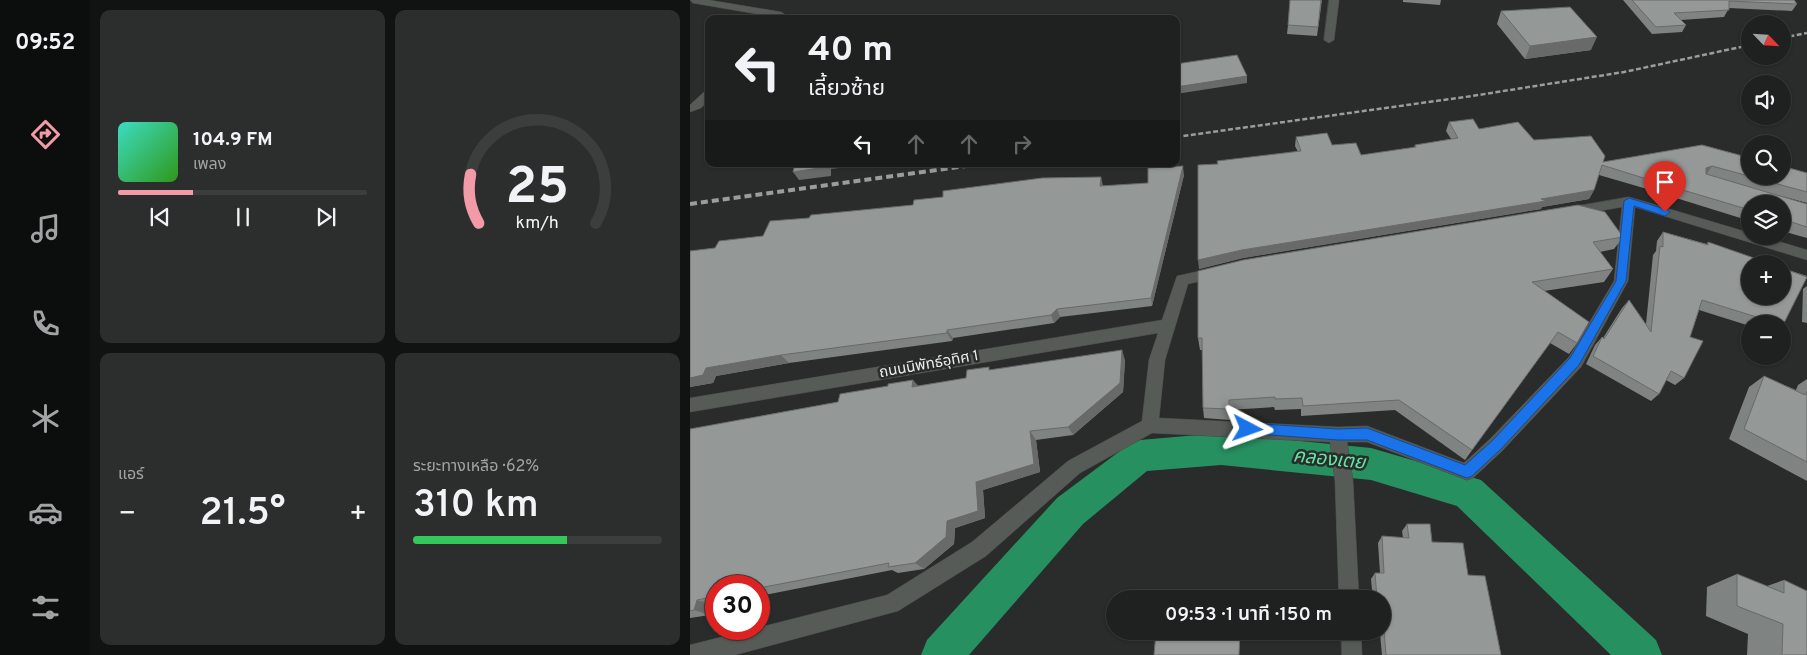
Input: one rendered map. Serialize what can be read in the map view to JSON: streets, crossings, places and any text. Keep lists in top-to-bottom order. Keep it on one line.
{"streets":{"street":["ถนนนิพัทธ์อุทิศ 1"]},"water":["คลองเตย"],"north":"bottom right","page":{"tabs":"09:52","map_buttons":["+","−"],"turn":["40 m","เลี้ยวซ้าย"],"song":["104.9 FM","เพลง"],"tile":["แอร์",["ระยะทางเหลือ · 62%","310 km"]],"heat":["−","21.5°","+"],"limit":"30","trip":"09:53 · 1 นาที · 150 m","gauge":["25","km/h"]}}
